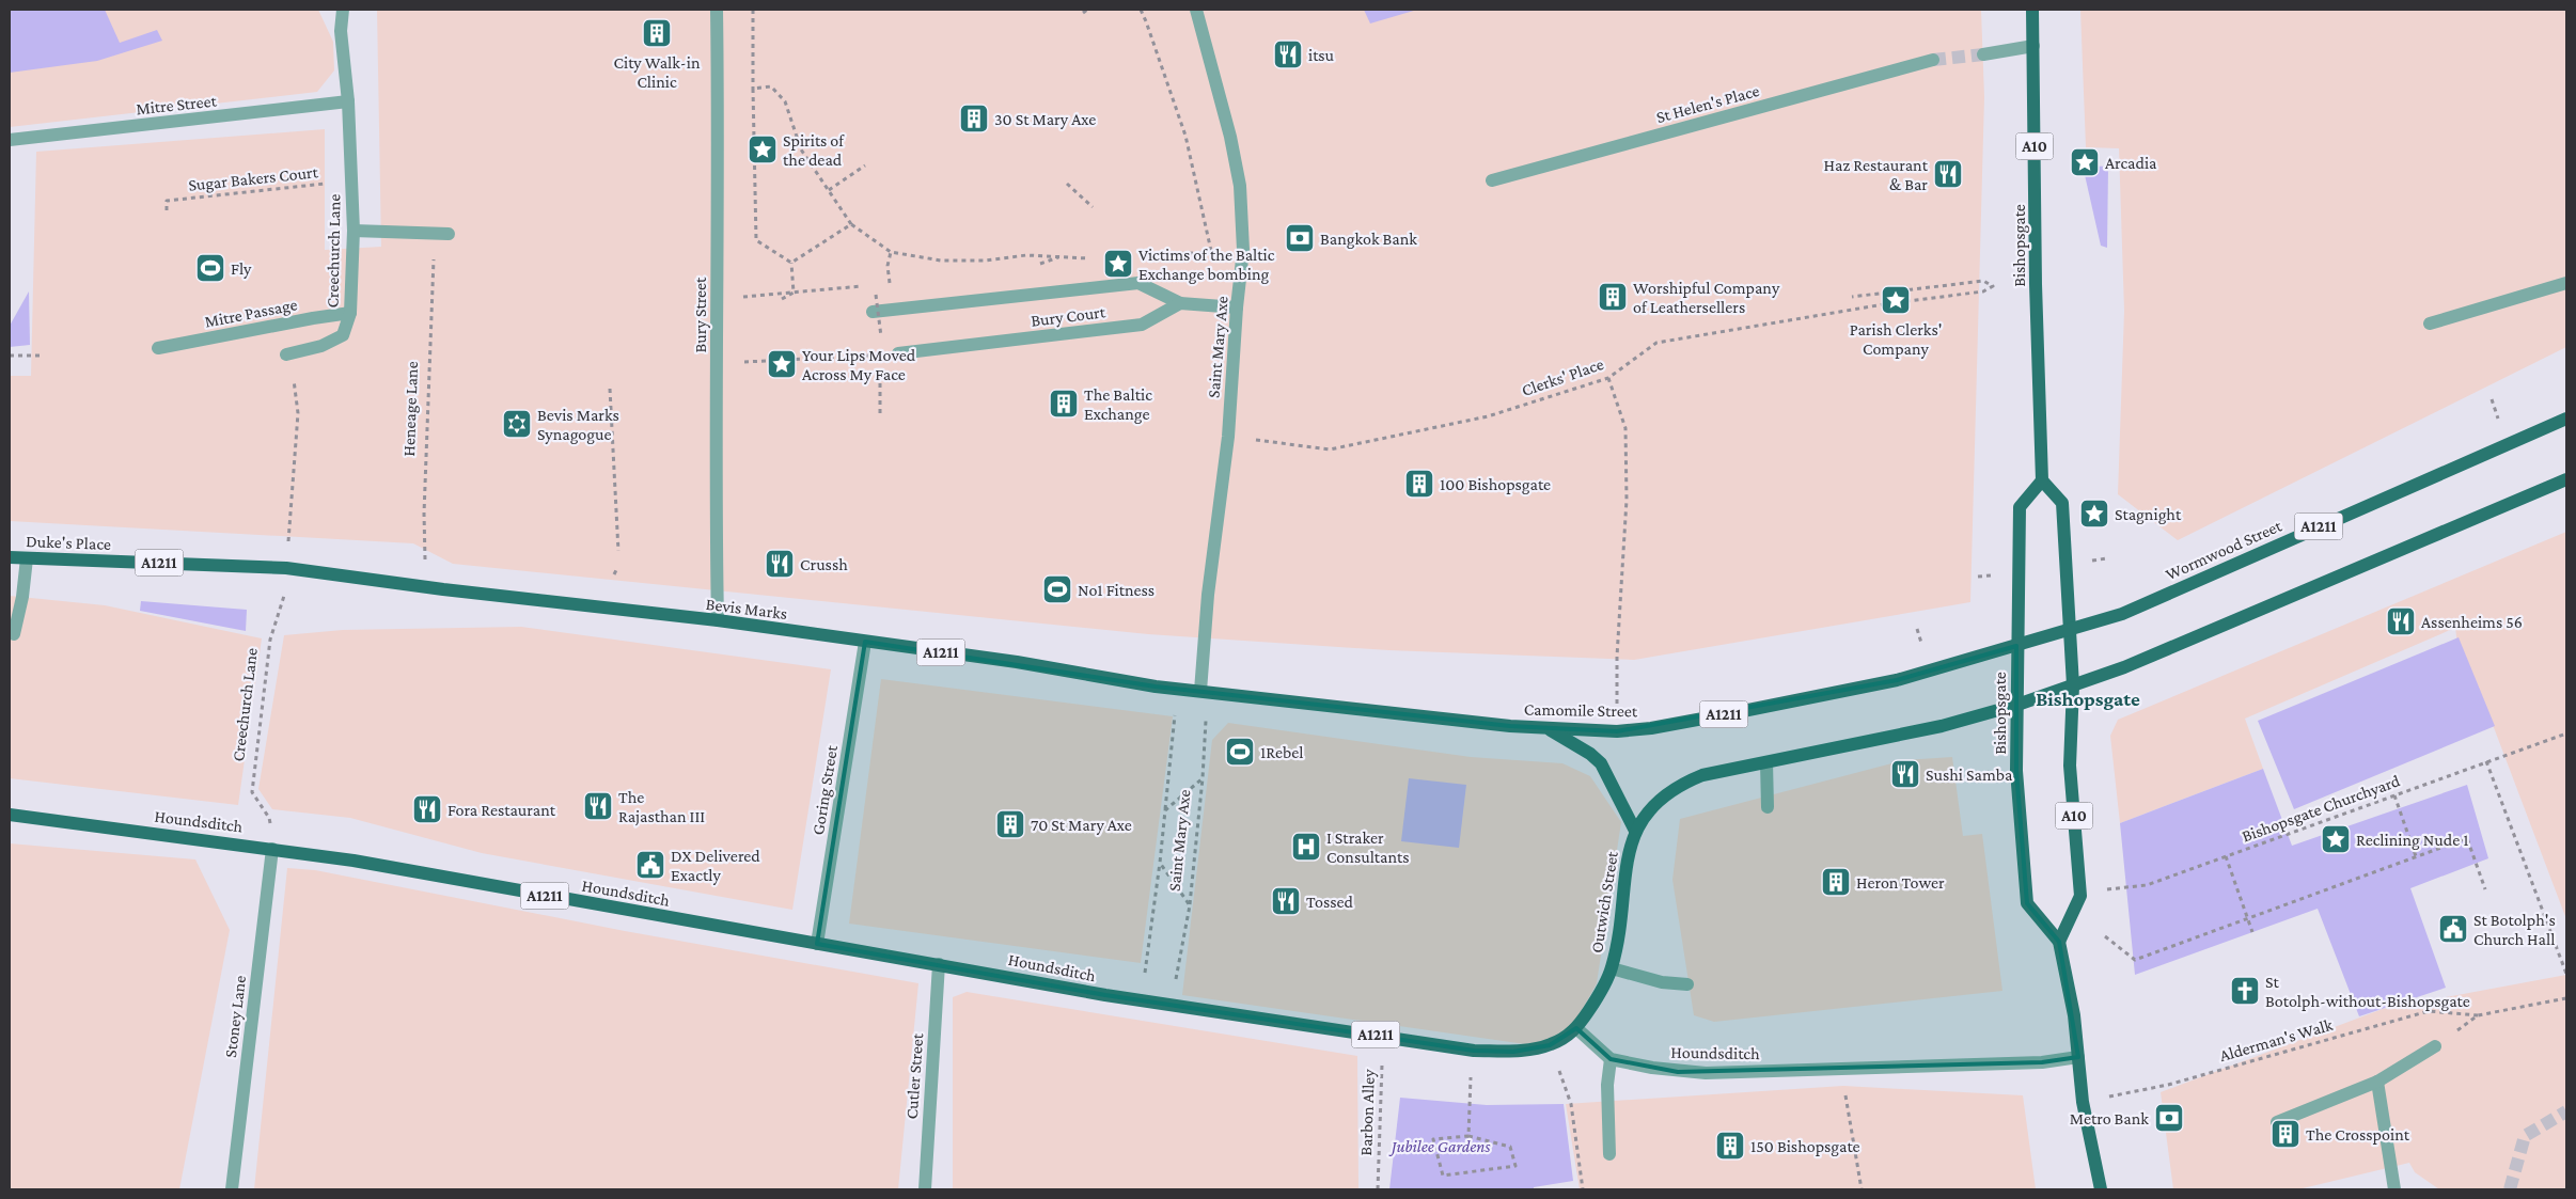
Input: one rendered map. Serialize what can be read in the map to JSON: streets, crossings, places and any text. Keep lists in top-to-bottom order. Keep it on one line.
{"streets":{"main road":["A10","Bishopsgate","A1211","Duke's Place","Wormwood Street","Bevis Marks","Camomile Street","Houndsditch","Outwich Street"],"street":["St Helen's Place","Mitre Street","Creechurch Lane","Mitre Passage","Bury Street","Bury Court","Saint Mary Axe","Goring Street","Stoney Lane","Cutler Street"],"path":["Sugar Bakers Court","Clerks' Place","Heneage Lane","Bishopsgate Churchyard","Alderman's Walk","Barbon Alley"]},"crossings":[["Mitre Street","Creechurch Lane"],["A10","Bishopsgate"],["A10","Wormwood Street"],["A10","Bishopsgate Churchyard"],["Sugar Bakers Court","Creechurch Lane"],["Bishopsgate","A1211"],["Bishopsgate","Wormwood Street"],["Bishopsgate","Camomile Street"],["Bishopsgate","Houndsditch"],["Bishopsgate","Alderman's Walk"],["Creechurch Lane","Mitre Passage"],["Bury Street","Bevis Marks"],["Saint Mary Axe","Clerks' Place"],["Saint Mary Axe","Bevis Marks"],["Saint Mary Axe","Camomile Street"],["Heneage Lane","Bevis Marks"],["A1211","Camomile Street"],["A1211","Outwich Street"],["Duke's Place","Bevis Marks"],["Wormwood Street","Camomile Street"],["Bevis Marks","Camomile Street"],["Bevis Marks","Goring Street"],["Goring Street","Houndsditch"],["Houndsditch","Outwich Street"],["Houndsditch","Stoney Lane"],["Houndsditch","Cutler Street"],["Houndsditch","Barbon Alley"]],"districts":["Bishopsgate"],"parks":["Jubilee Gardens"],"places":{"building":["City Walk-in Clinic","30 St Mary Axe","Worshipful Company of Leathersellers","The Baltic Exchange","100 Bishopsgate","70 St Mary Axe","Heron Tower","The Crosspoint","150 Bishopsgate"],"restaurant":["itsu","Haz Restaurant & Bar","Crussh","Assenheims 56","Sushi Samba","The Rajasthan III","Fora Restaurant","Tossed"],"place":["Spirits of the dead","Arcadia","Victims of the Baltic Exchange bombing","Parish Clerks' Company","Your Lips Moved Across My Face","Stagnight","Reclining Nude 1"],"bank":["Bangkok Bank","Metro Bank"],"sports":["Fly","No1 Fitness","1Rebel"],"synagogue":["Bevis Marks Synagogue"],"hospital":["I Straker Consultants"],"public building":["DX Delivered Exactly","St Botolph's Church Hall"],"church":["St Botolph-without-Bishopsgate"]}}
